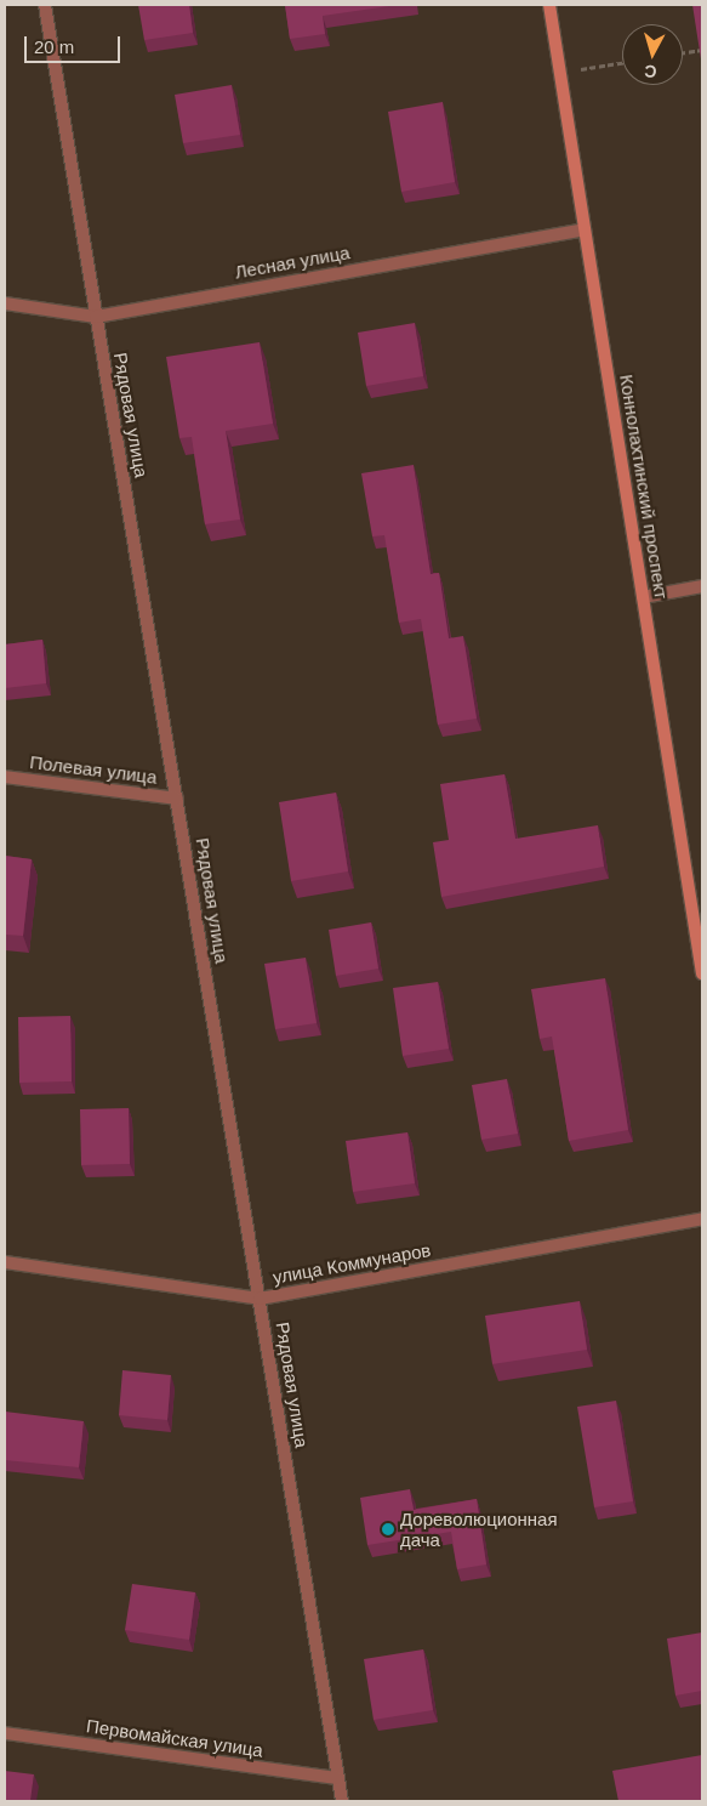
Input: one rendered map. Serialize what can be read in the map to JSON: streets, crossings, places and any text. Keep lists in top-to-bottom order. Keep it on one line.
{"streets":{"main road":["Коннолахтинский проспект"],"street":["Лесная улица","Рядовая улица","Полевая улица","улица Коммунаров","Первомайская улица"]},"crossings":[["Лесная улица","Рядовая улица"],["Лесная улица","Коннолахтинский проспект"],["Рядовая улица","Полевая улица"],["Рядовая улица","улица Коммунаров"],["Рядовая улица","Первомайская улица"]],"places":["Дореволюционная дача"],"scale_bar":"20 m","north":"bottom"}
